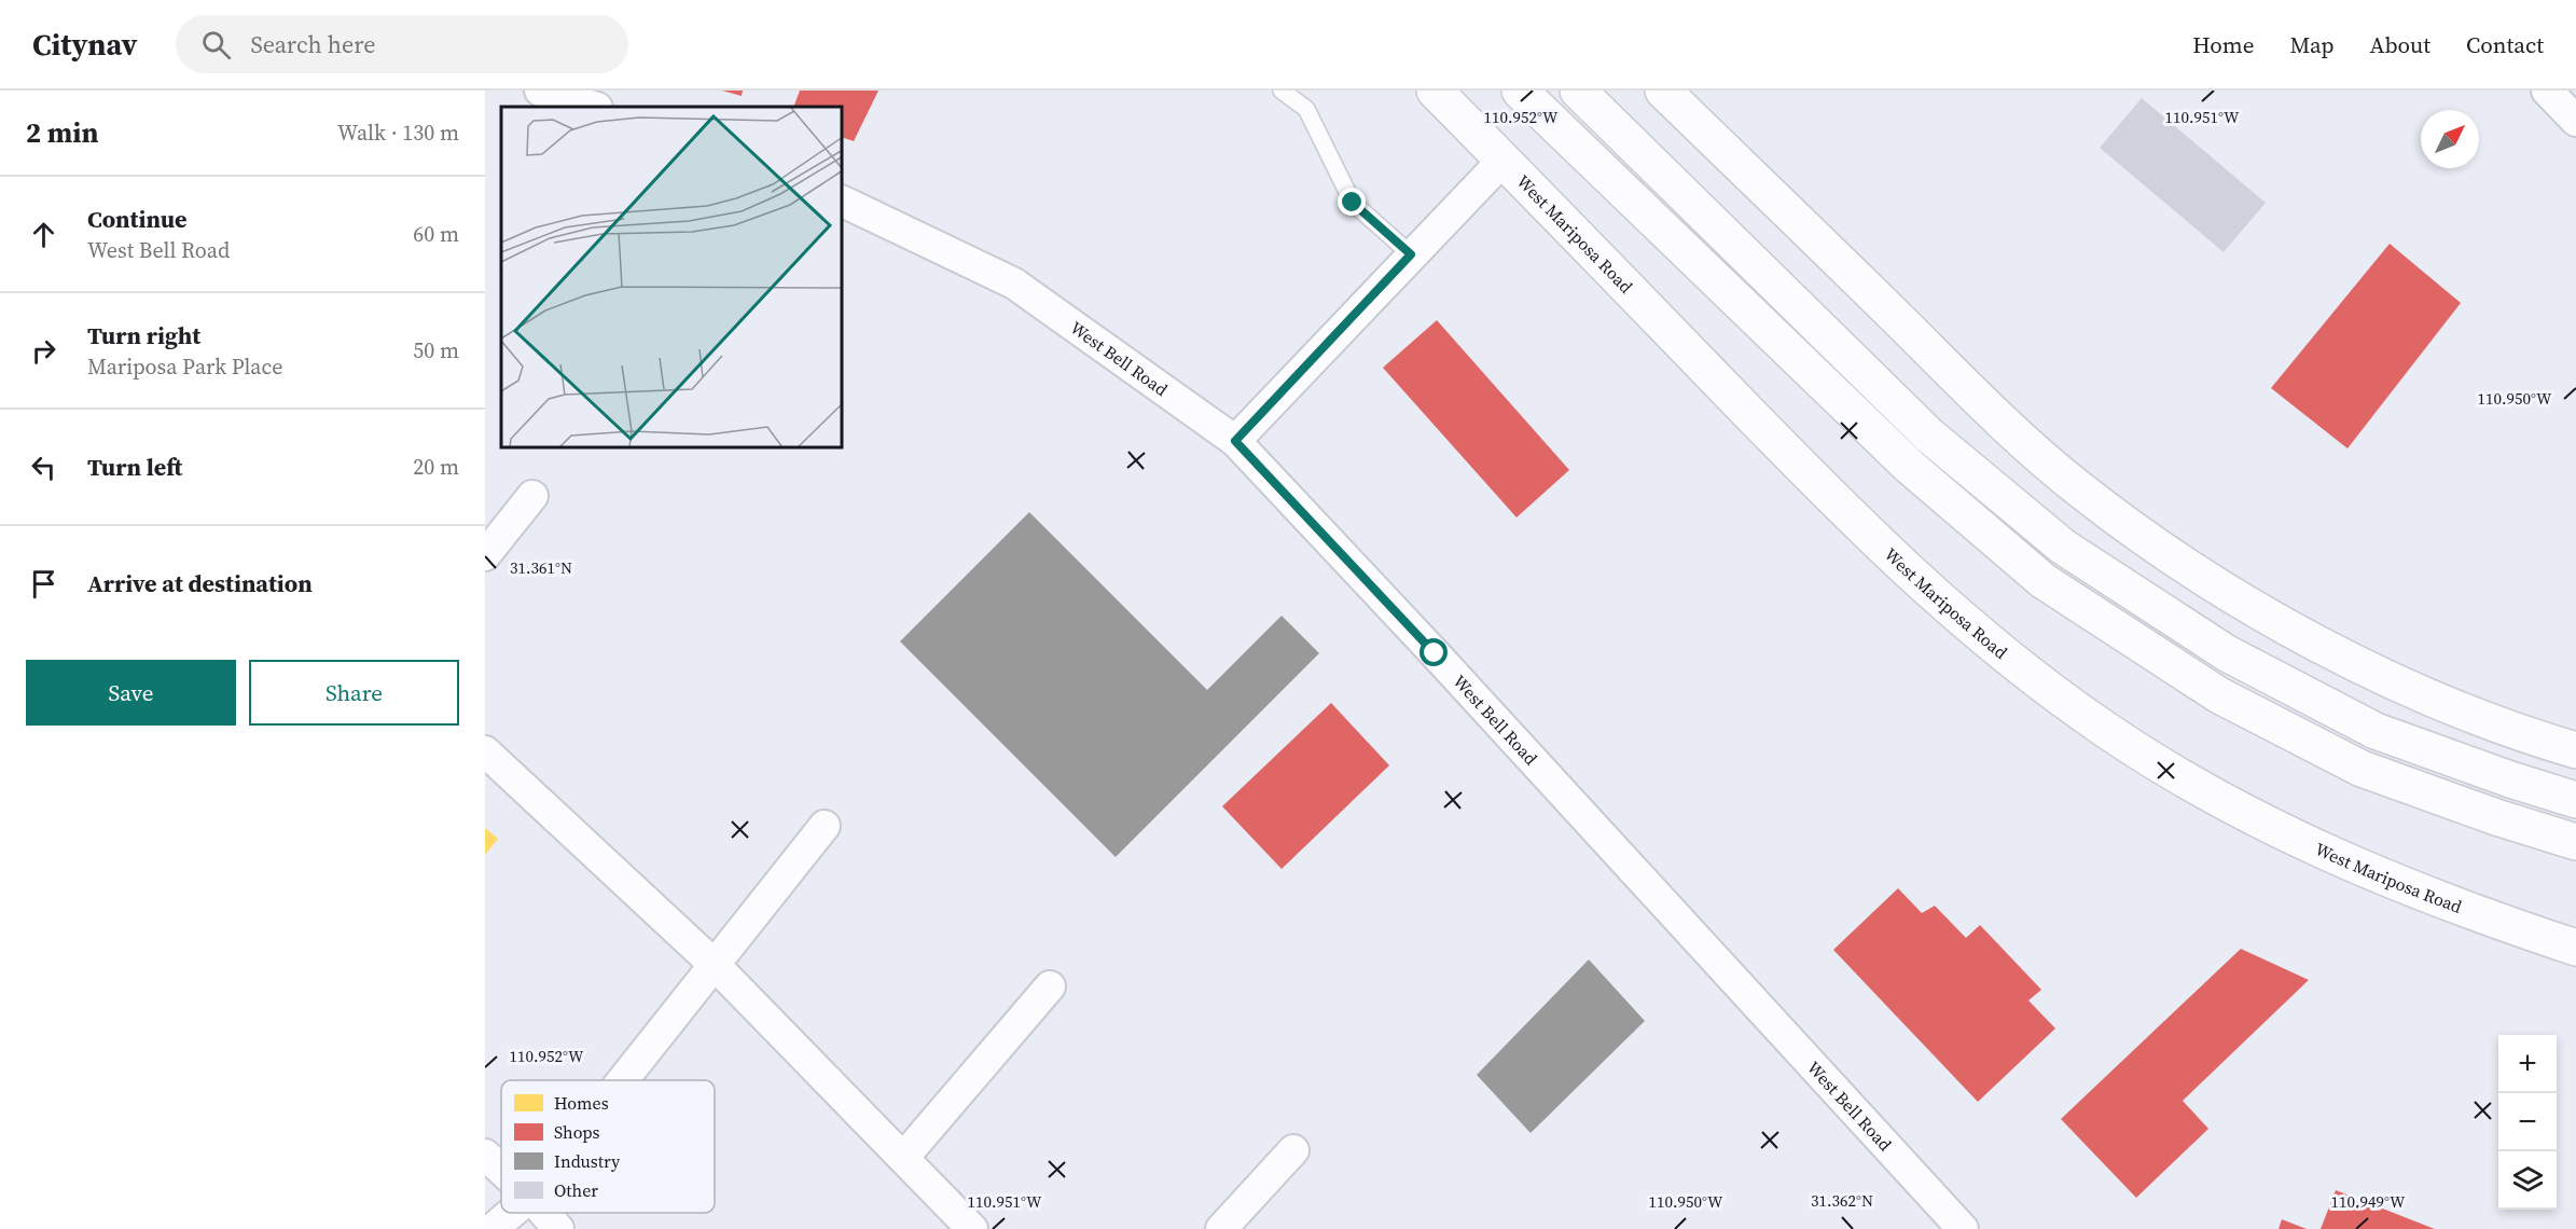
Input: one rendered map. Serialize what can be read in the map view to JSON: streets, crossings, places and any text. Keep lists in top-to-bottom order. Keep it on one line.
{"streets":{"highway":["West Mariposa Road"],"street":["West Bell Road"]},"legend":["Homes","Shops","Industry","Other"],"north":"top right","page":{"header":"Citynav","search":"Search here","nav":["Home","Map","About","Contact"],"heading":["2 min","Walk · 130 m"],"list":[["Continue","West Bell Road","60 m"],["Turn right","Mariposa Park Place","50 m"],["Turn left","20 m"],"Arrive at destination"],"buttons":["Save","Share"],"map_buttons":["+","−"]},"coordinates":["110.952°W","110.951°W","110.950°W","31.361°N","31.362°N","110.949°W"]}
